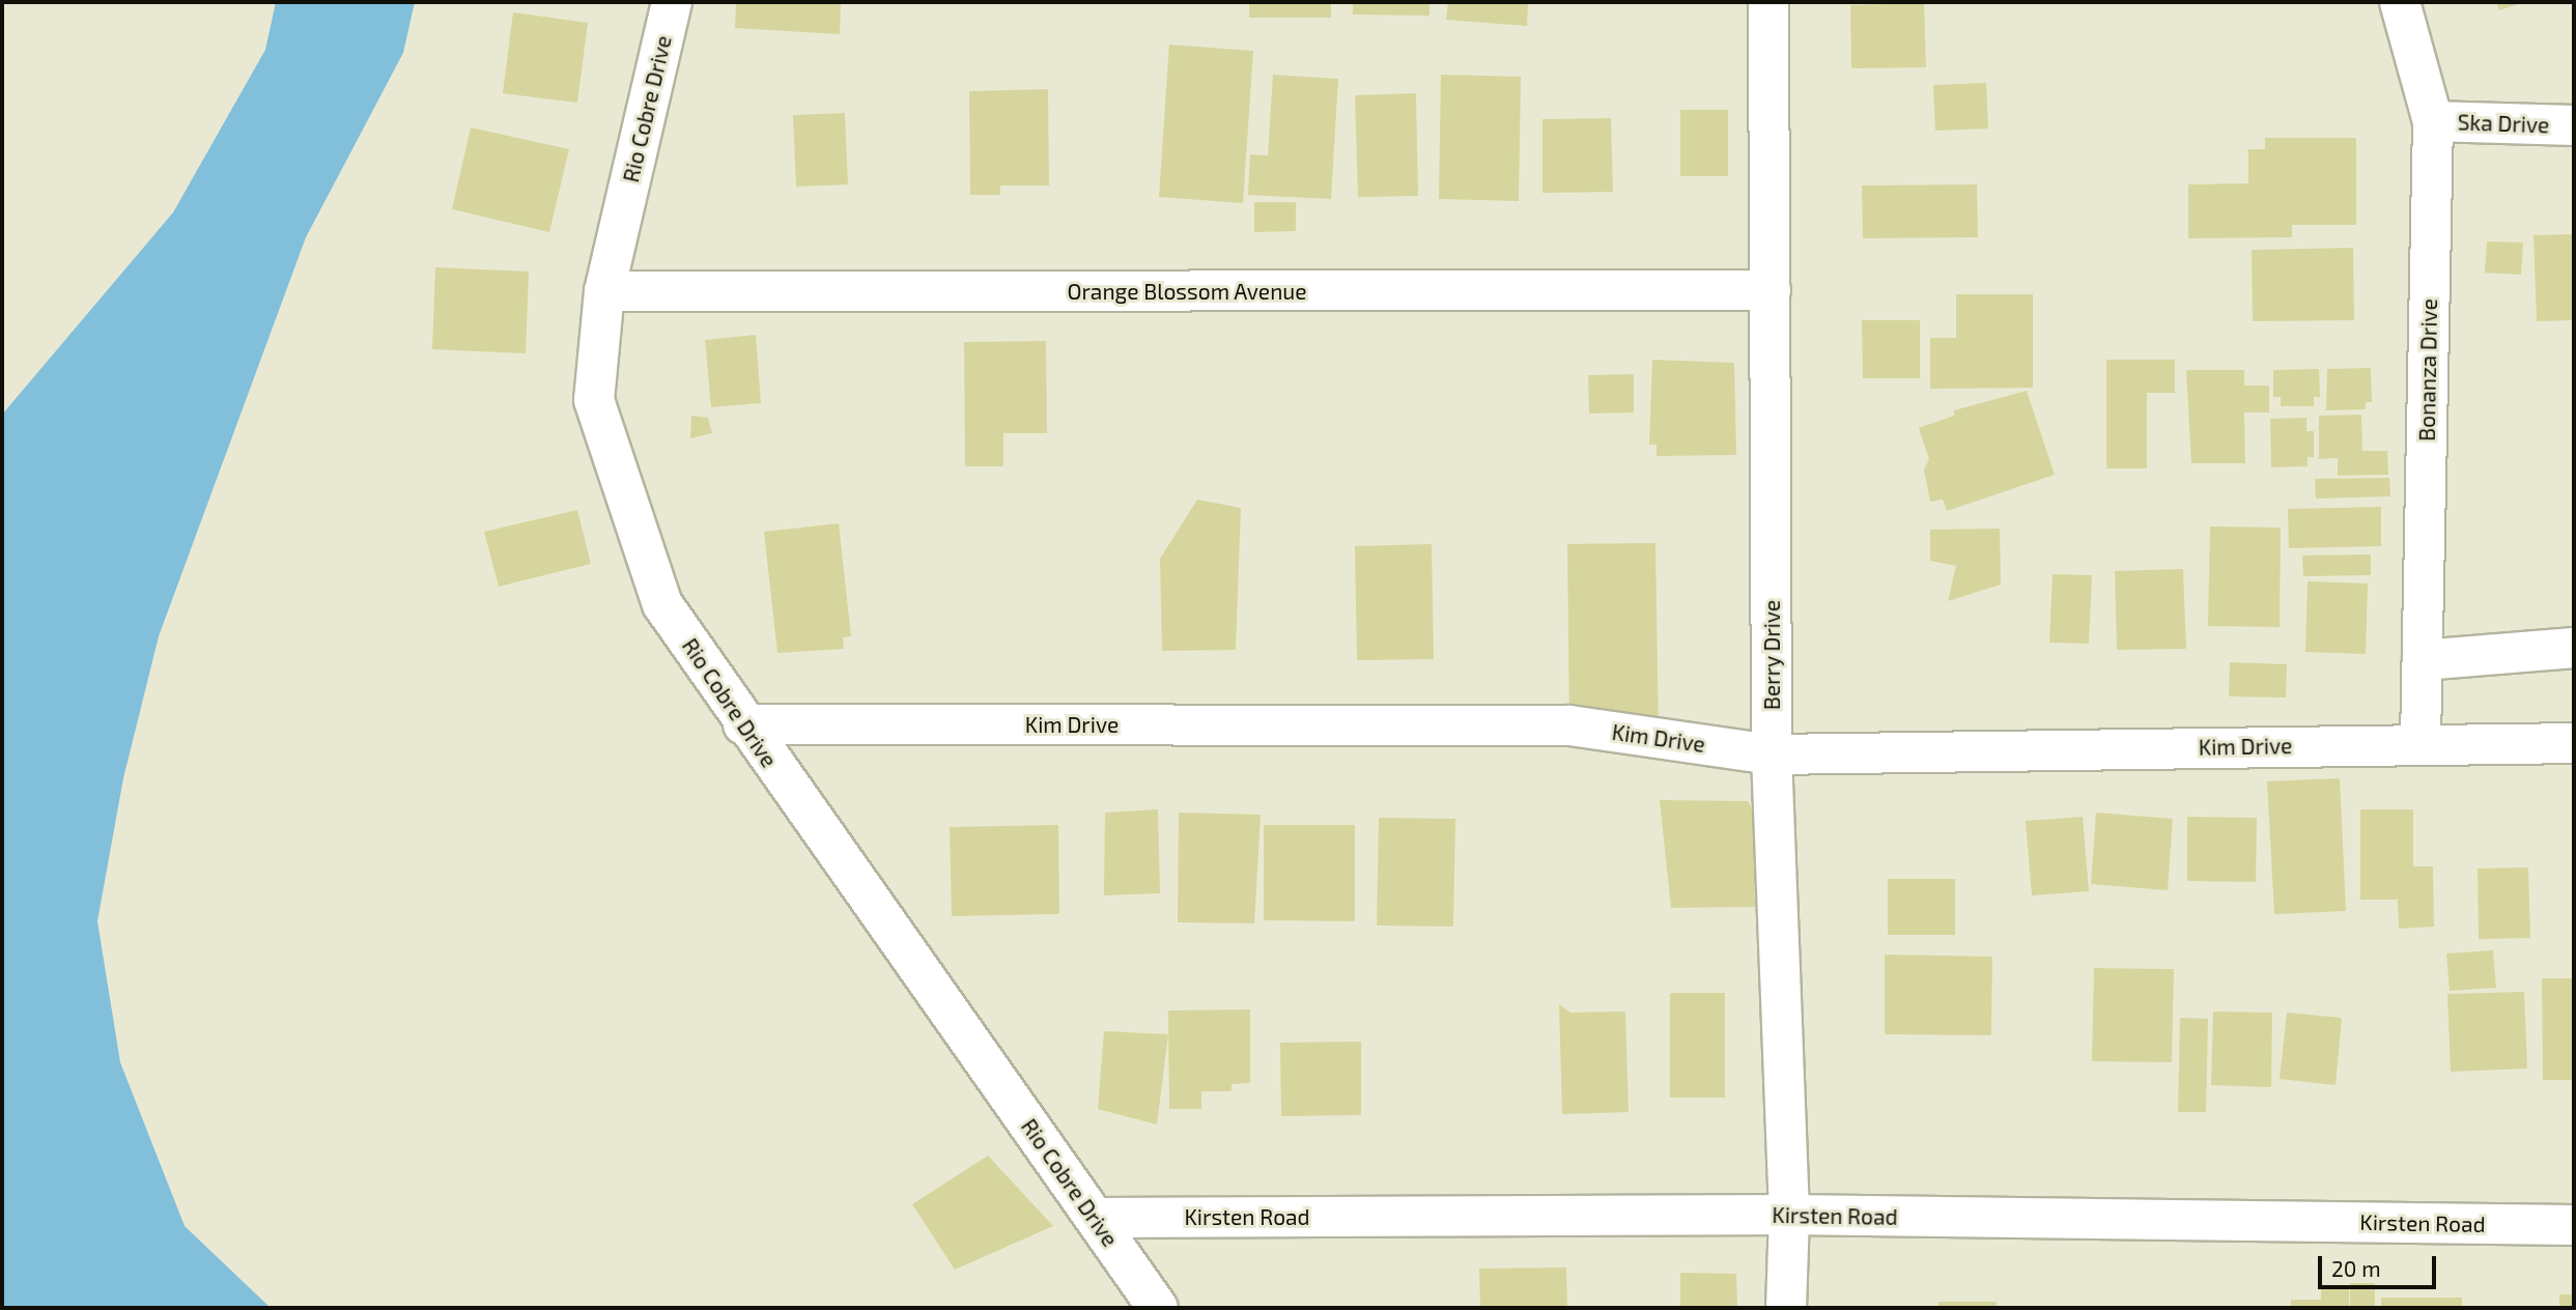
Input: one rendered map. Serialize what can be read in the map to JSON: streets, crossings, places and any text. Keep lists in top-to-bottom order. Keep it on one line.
{"streets":{"street":["Rio Cobre Drive","Ska Drive","Orange Blossom Avenue","Bonanza Drive","Berry Drive","Kim Drive","Kirsten Road"]},"crossings":[["Rio Cobre Drive","Orange Blossom Avenue"],["Rio Cobre Drive","Kim Drive"],["Rio Cobre Drive","Kirsten Road"],["Ska Drive","Bonanza Drive"],["Orange Blossom Avenue","Berry Drive"],["Bonanza Drive","Kim Drive"],["Berry Drive","Kim Drive"],["Berry Drive","Kirsten Road"]],"scale_bar":"20 m"}
